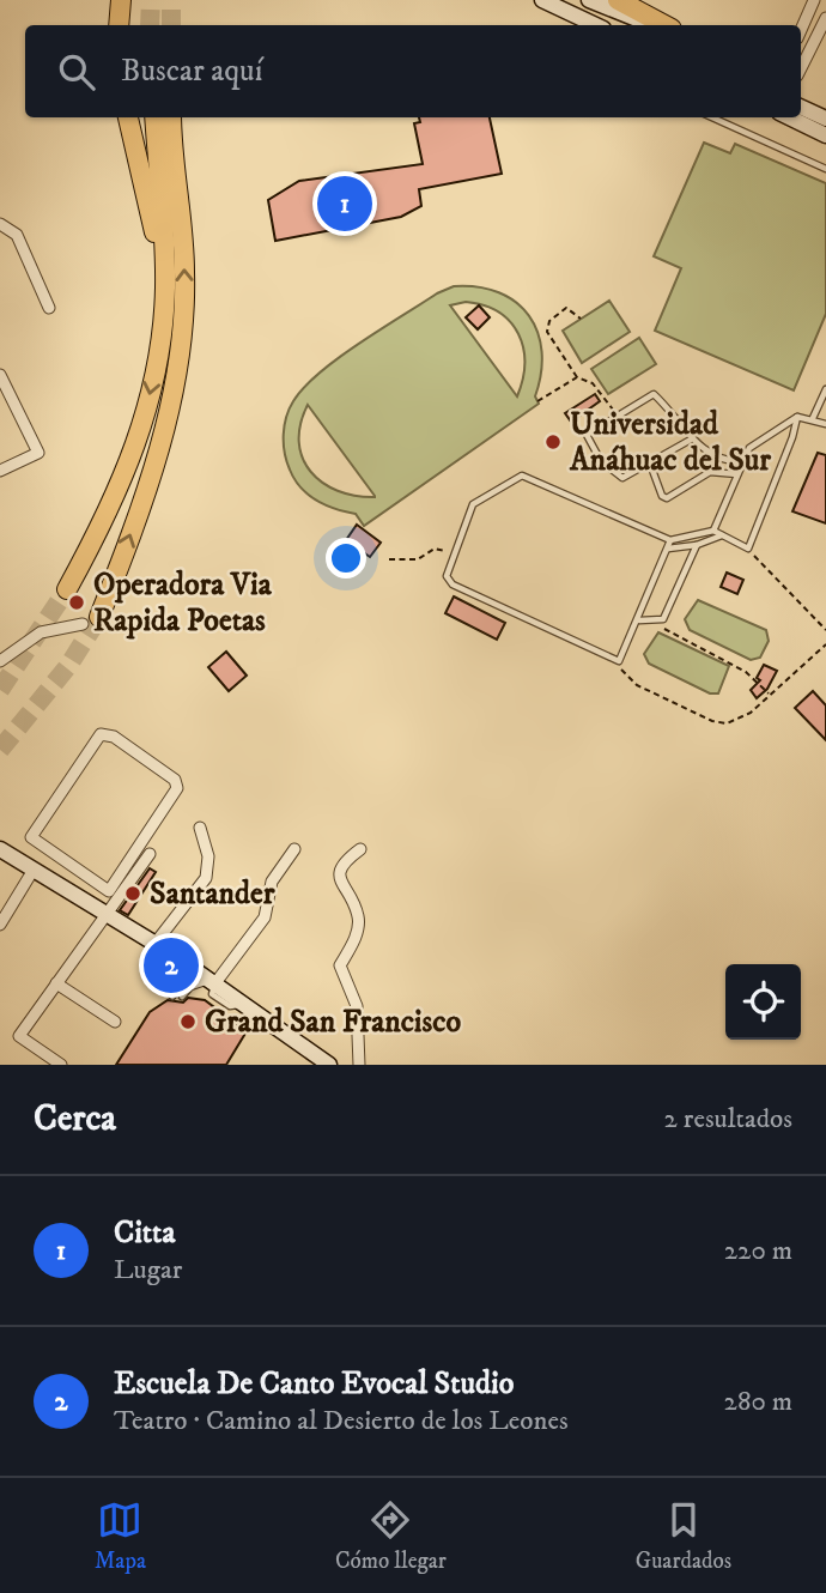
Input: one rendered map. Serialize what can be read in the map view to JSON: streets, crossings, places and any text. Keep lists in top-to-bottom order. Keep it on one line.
{"places":["Universidad Anáhuac del Sur","Operadora Via Rapida Poetas","Santander","Grand San Francisco"],"page":{"search":"Buscar aquí","pins":["1","2"],"heading":["Cerca","2 resultados"],"list":[{"mark":"1","name":"Citta","note":"Lugar","value":"220 m"},{"mark":"2","name":"Escuela De Canto Evocal Studio","note":"Teatro · Camino al Desierto de los Leones","value":"280 m"}],"nav":["Mapa","Cómo llegar","Guardados"]}}
